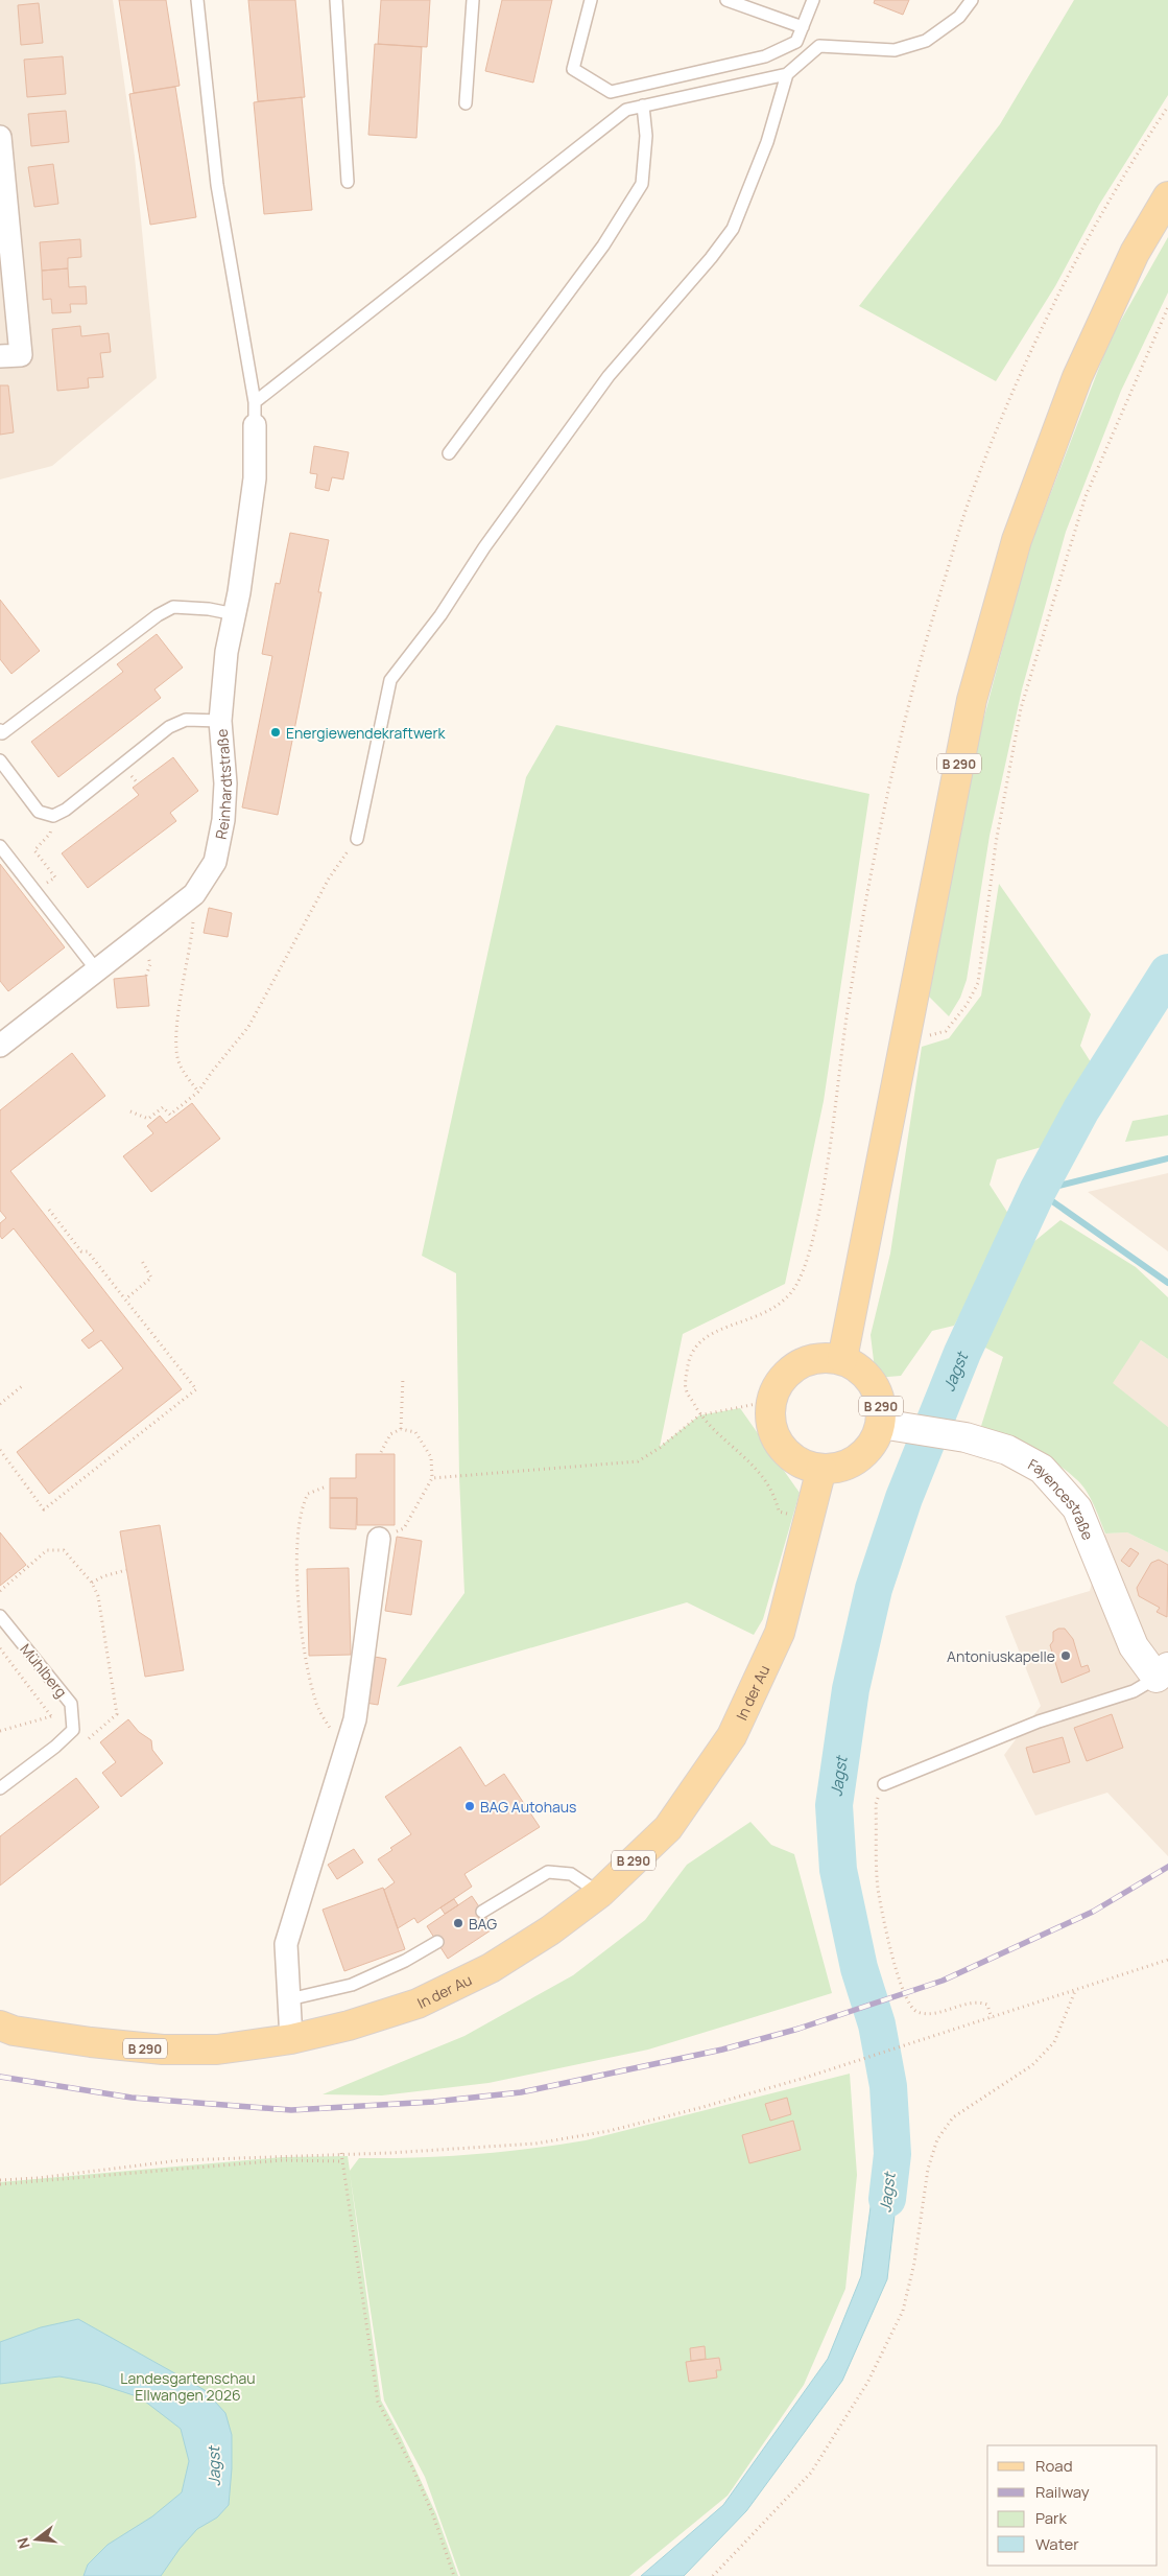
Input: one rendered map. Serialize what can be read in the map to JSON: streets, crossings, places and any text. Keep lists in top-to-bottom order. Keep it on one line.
{"streets":{"main road":["B 290","Fayencestraße","In der Au"],"street":["Reinhardtstraße"],"lane":["Mühlberg"]},"crossings":[["B 290","Fayencestraße"],["B 290","In der Au"],["Fayencestraße","In der Au"]],"water":["Jagst"],"parks":["Landesgartenschau Ellwangen 2026"],"places":["Energiewendekraftwerk","Antoniuskapelle","BAG Autohaus","BAG"],"legend":["Road","Railway","Park","Water"],"north":"left"}
